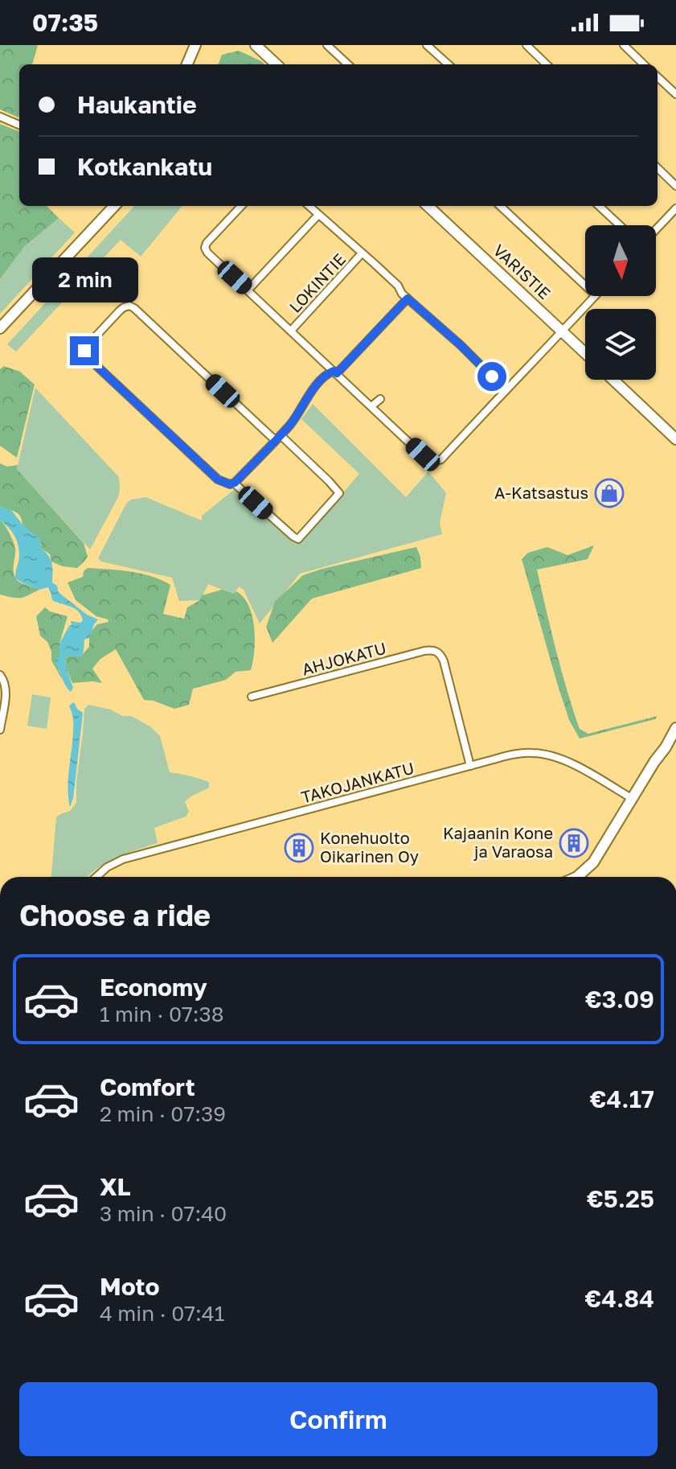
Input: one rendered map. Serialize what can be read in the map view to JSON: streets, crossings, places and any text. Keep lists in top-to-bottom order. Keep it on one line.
{"streets":{"street":["VARISTIE","LOKINTIE","AHJOKATU","TAKOJANKATU"]},"crossings":[["AHJOKATU","TAKOJANKATU"]],"places":{"shop":["A-Katsastus"],"building":["Kajaanin Kone ja Varaosa","Konehuolto Oikarinen Oy"]},"north":"bottom","page":{"status":"07:35","banner":["Haukantie","Kotkankatu"],"bubble":"2 min","heading":"Choose a ride","list":[{"name":"Economy","note":"1 min · 07:38","value":"€3.09"},{"name":"Comfort","note":"2 min · 07:39","value":"€4.17"},{"name":"XL","note":"3 min · 07:40","value":"€5.25"},{"name":"Moto","note":"4 min · 07:41","value":"€4.84"}],"buttons":"Confirm"}}
